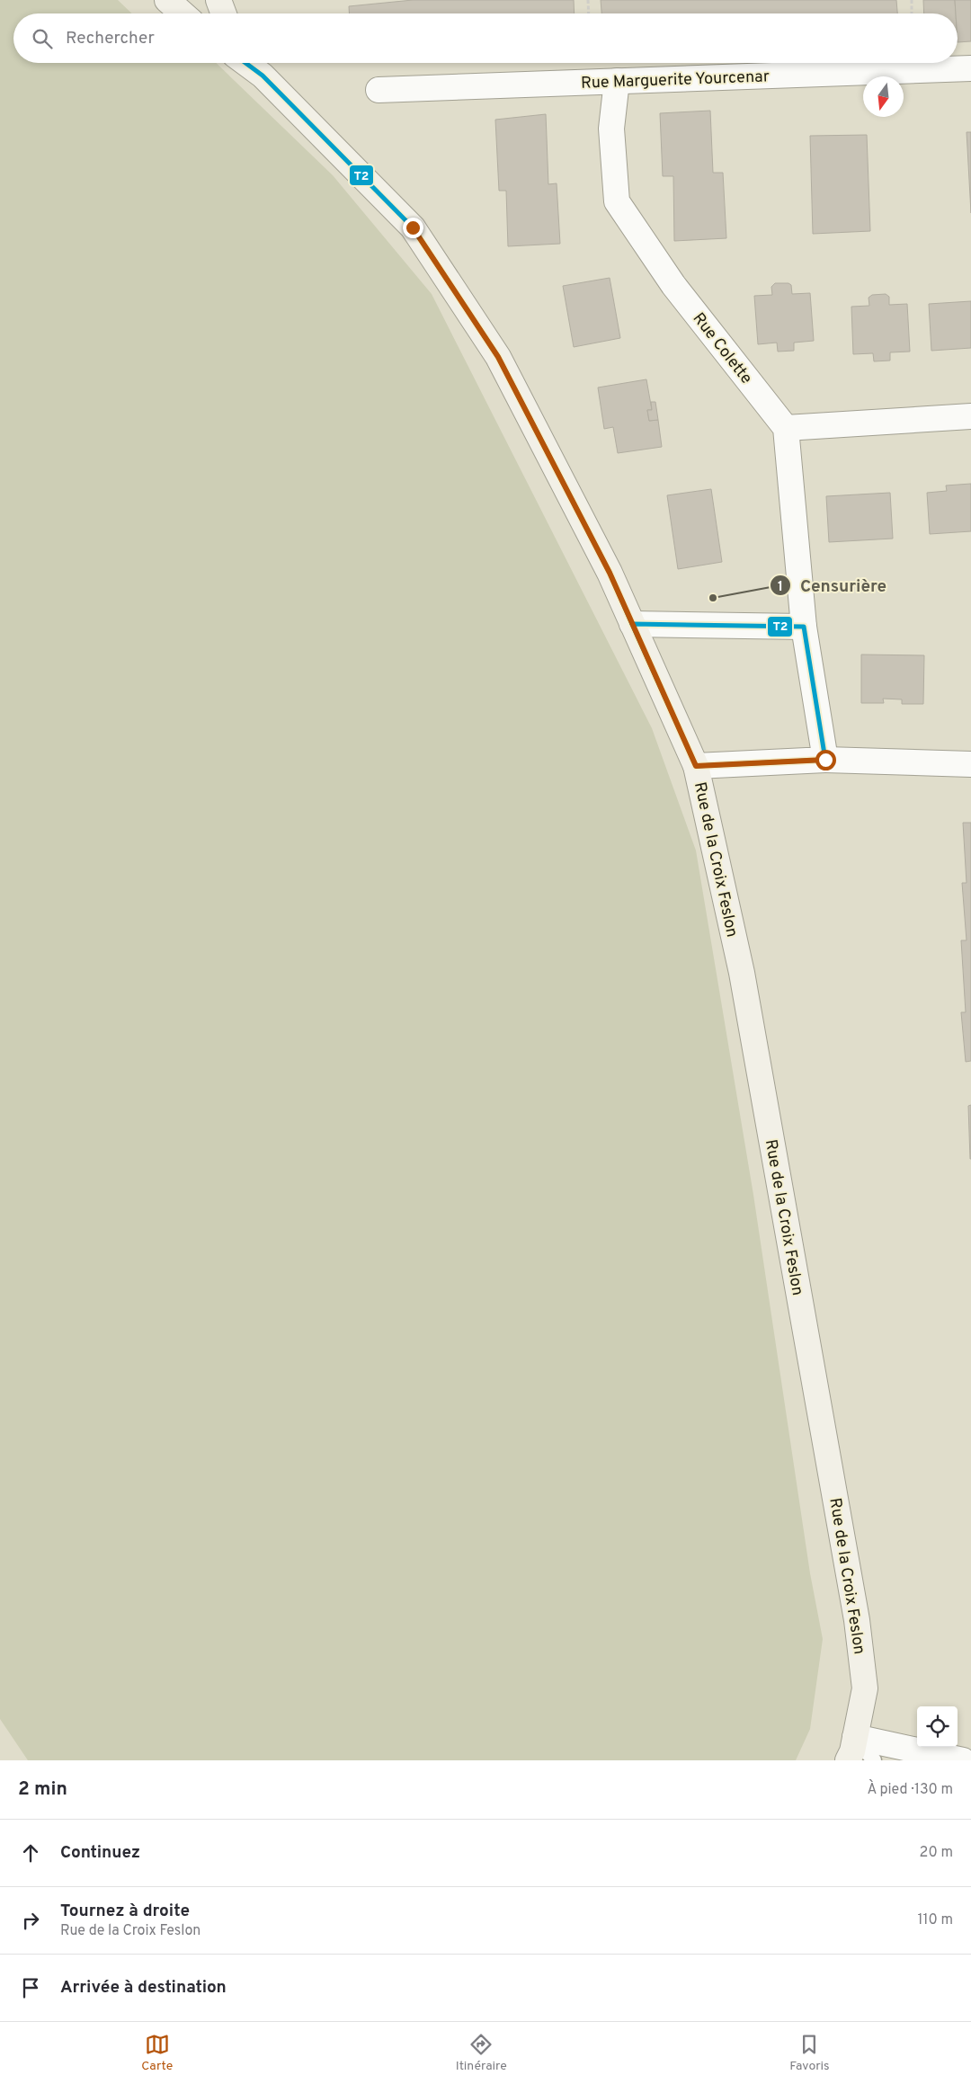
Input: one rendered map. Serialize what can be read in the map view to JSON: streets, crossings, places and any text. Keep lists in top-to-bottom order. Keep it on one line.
{"streets":{"street":["Rue Marguerite Yourcenar","Rue Colette","Rue de la Croix Feslon"]},"crossings":[["Rue Marguerite Yourcenar","Rue Colette"]],"places":["Censurière"],"lines":["transit line T2"],"north":"bottom","page":{"search":"Rechercher","heading":["2 min","À pied · 130 m"],"list":[["Continuez","20 m"],["Tournez à droite","Rue de la Croix Feslon","110 m"],"Arrivée à destination"],"nav":["Carte","Itinéraire","Favoris"]}}
